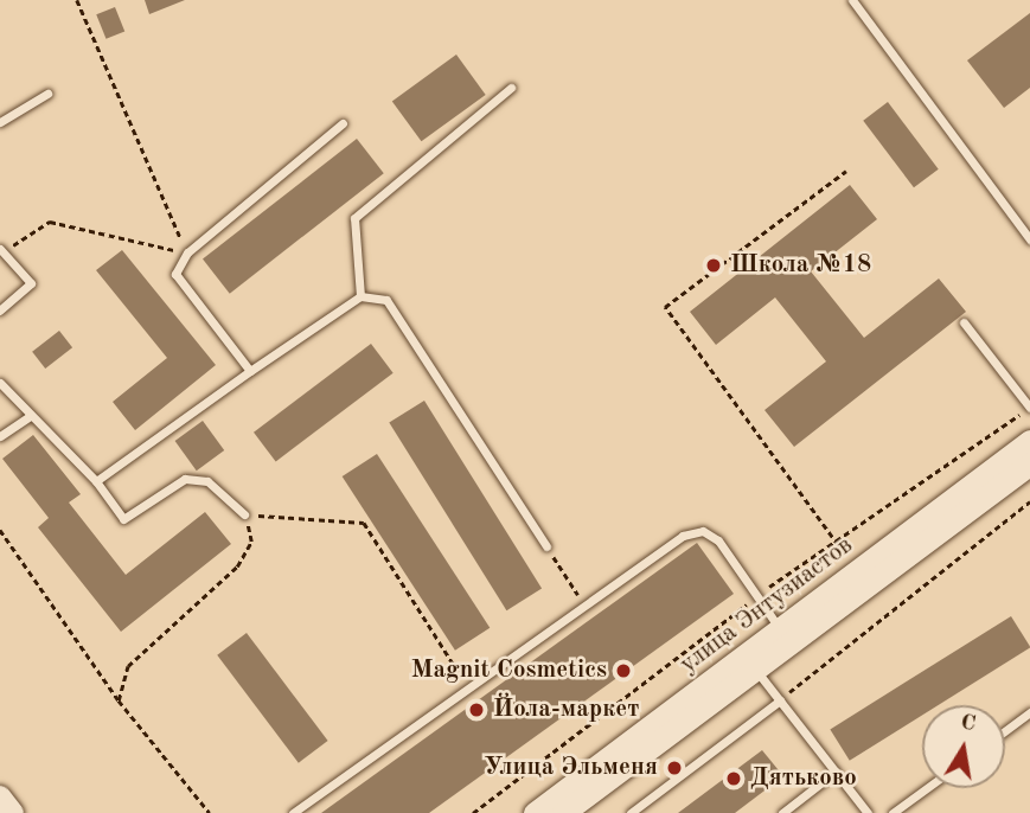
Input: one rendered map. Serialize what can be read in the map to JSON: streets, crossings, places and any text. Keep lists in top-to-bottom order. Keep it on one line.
{"streets":{"main road":["улица Энтузиастов"]},"places":["Школа №18","Magnit Cosmetics","Йола-маркет","Улица Эльменя","Дятьково"],"north":"top"}
